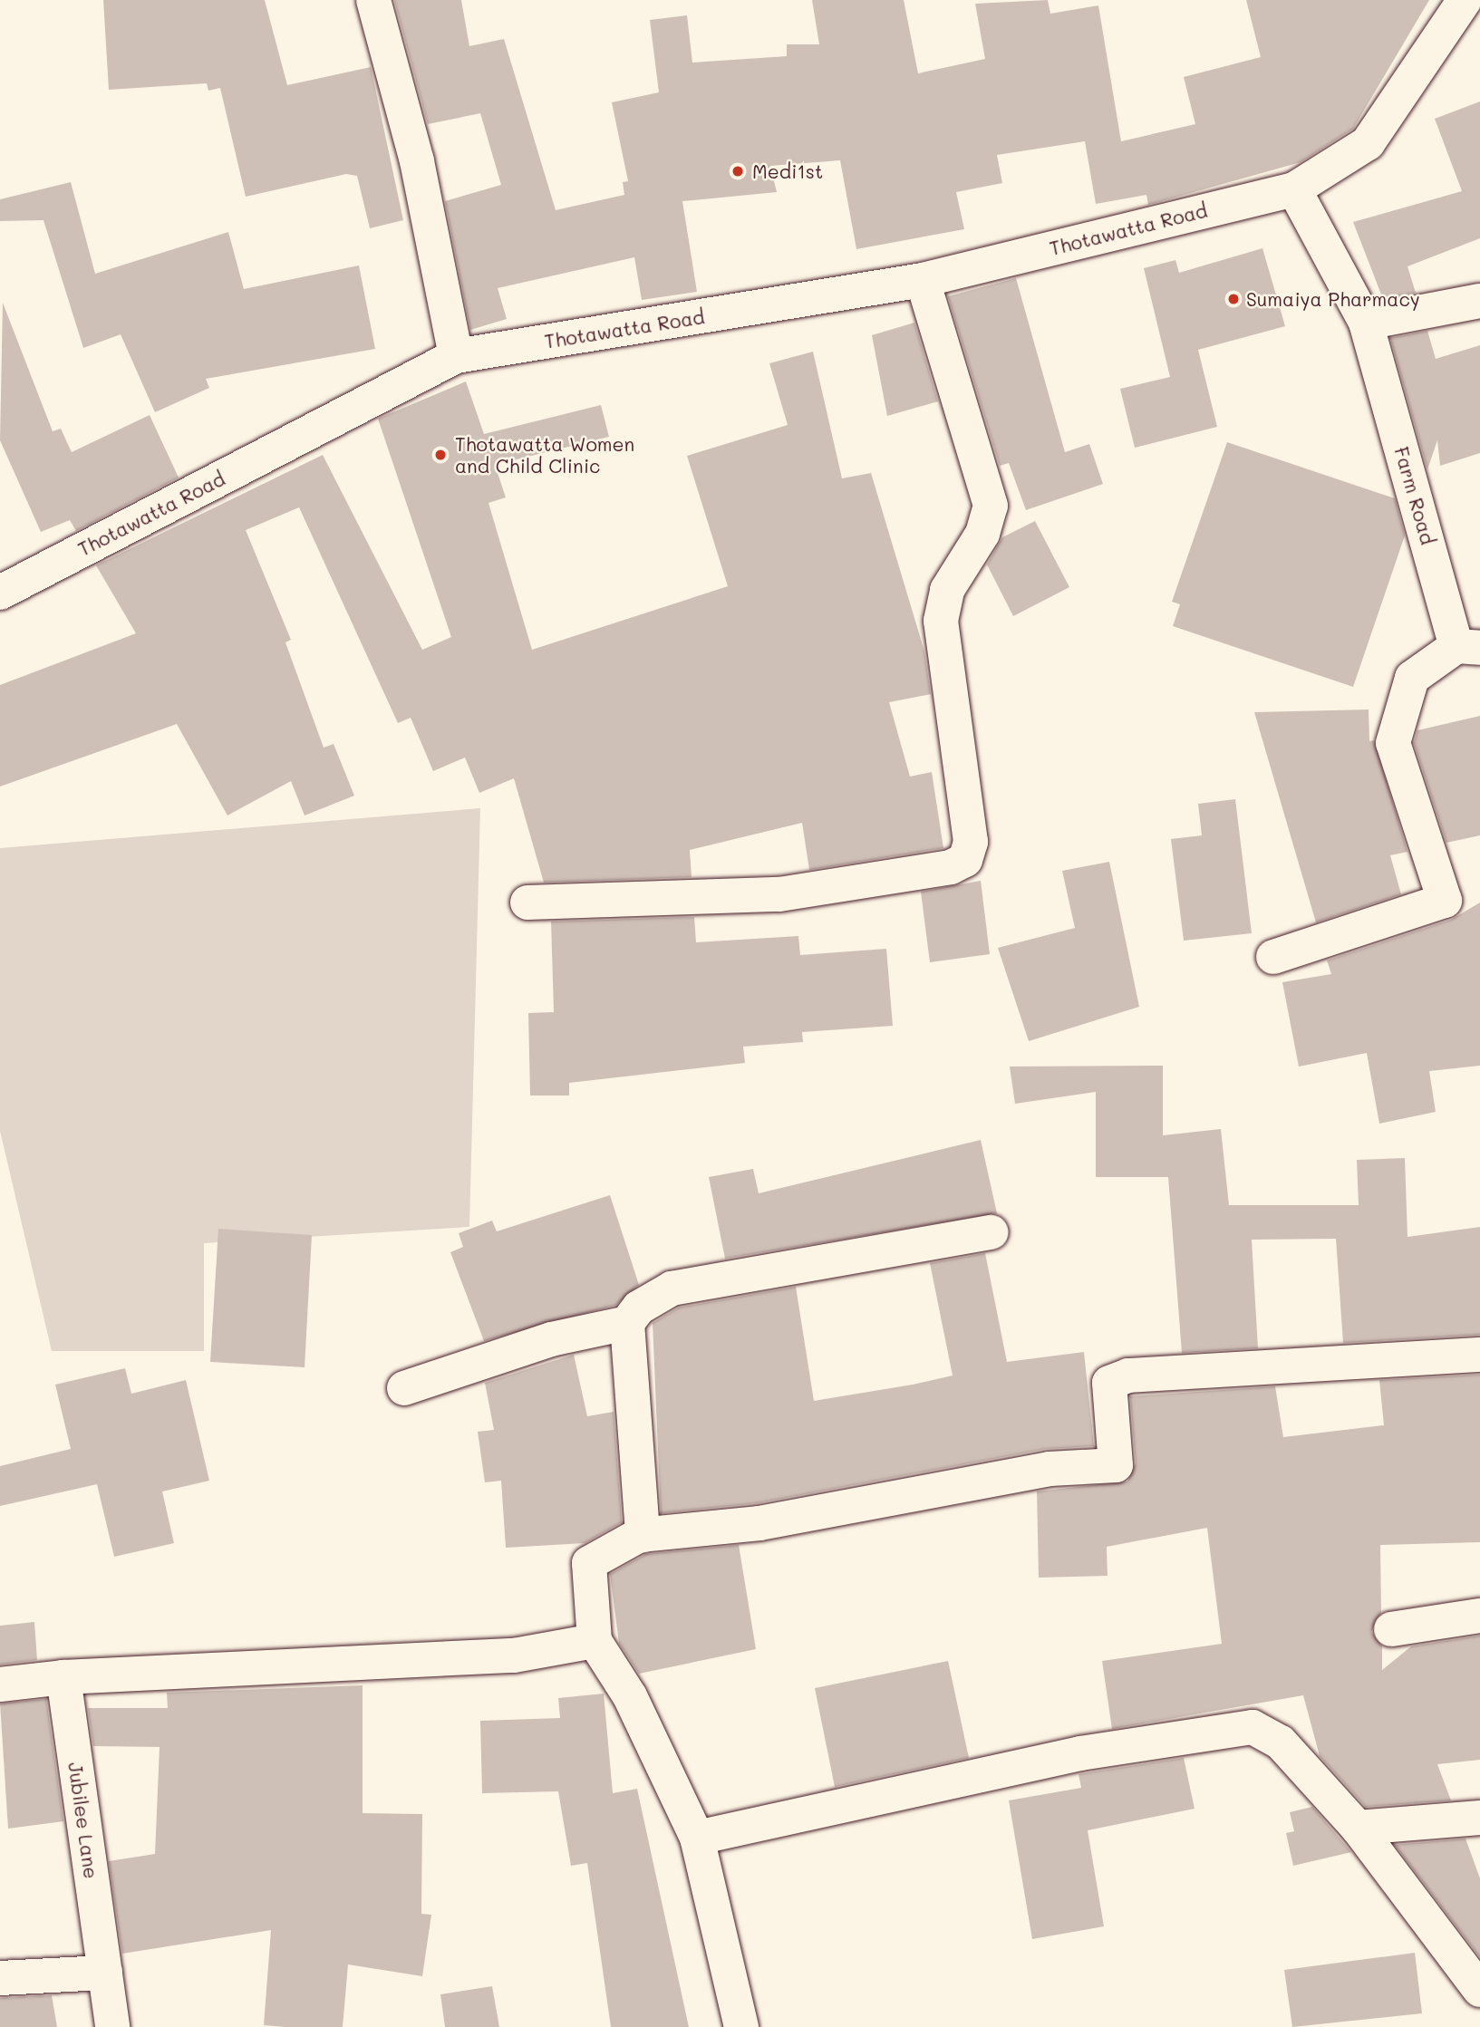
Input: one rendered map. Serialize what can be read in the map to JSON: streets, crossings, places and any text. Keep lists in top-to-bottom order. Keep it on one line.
{"streets":{"street":["Thotawatta Road","Farm Road","Jubilee Lane"]},"crossings":[["Thotawatta Road","Farm Road"]],"places":["Medi1st","Sumaiya Pharmacy","Thotawatta Women and Child Clinic"]}
